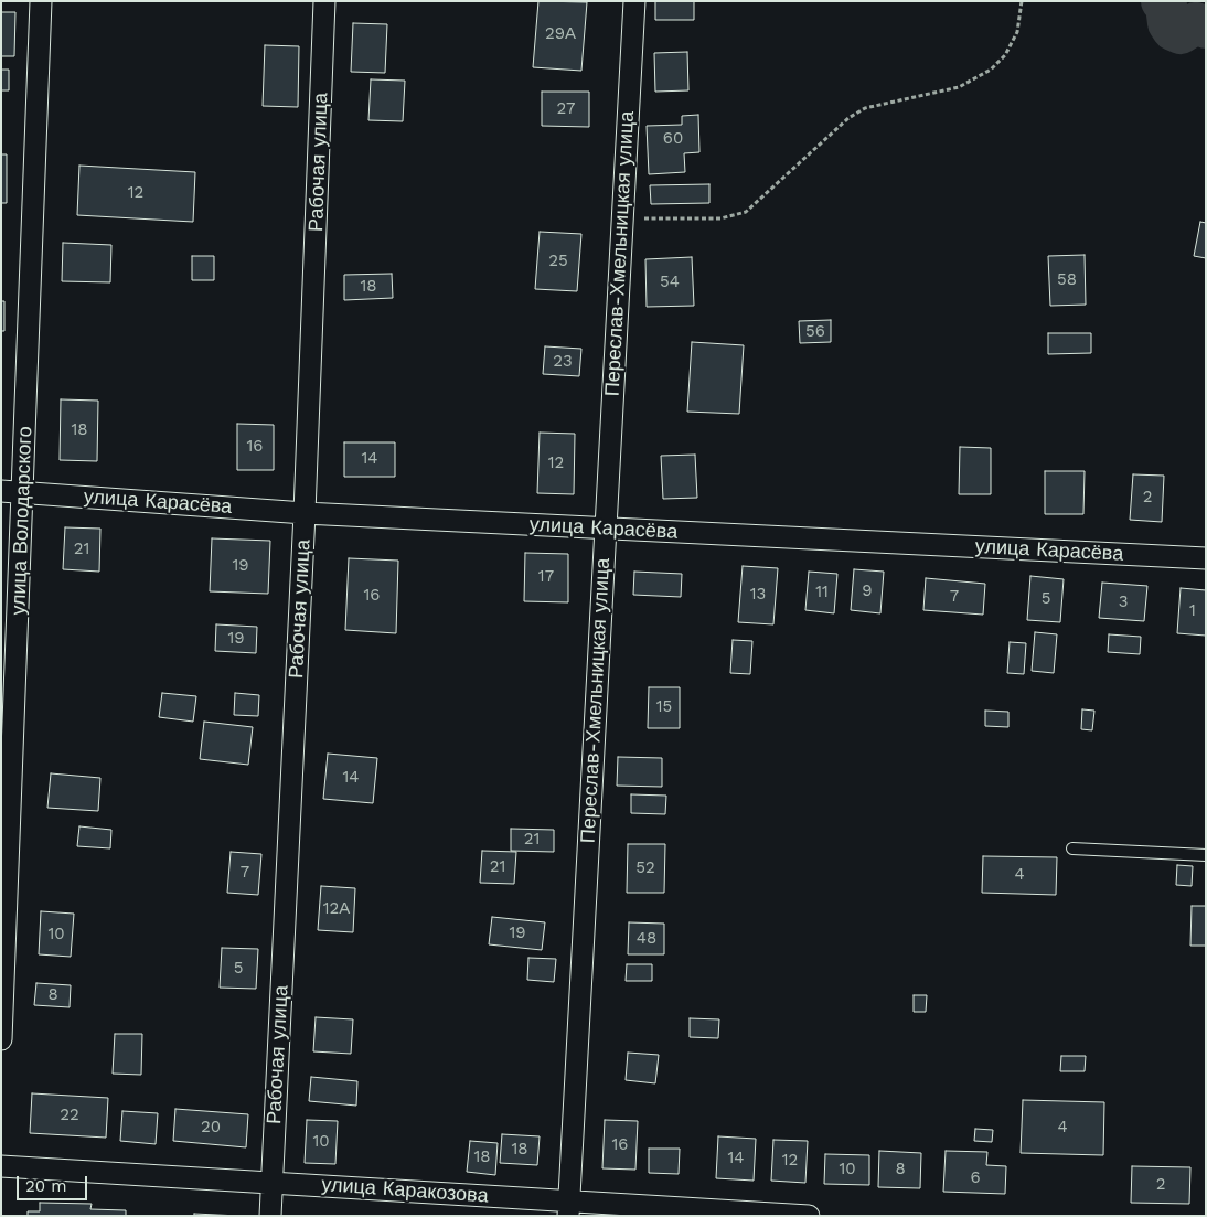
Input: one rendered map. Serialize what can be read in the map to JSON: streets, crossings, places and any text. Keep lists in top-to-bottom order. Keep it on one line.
{"streets":{"street":["Рабочая улица","Переслав-Хмельницкая улица","улица Карасёва","улица Володарского","улица Каракозова"]},"crossings":[["Рабочая улица","улица Карасёва"],["Рабочая улица","улица Каракозова"],["Переслав-Хмельницкая улица","улица Карасёва"],["Переслав-Хмельницкая улица","улица Каракозова"],["улица Карасёва","улица Володарского"]],"house_numbers":["29А","27","60","12","25","58","54","18","56","23","18","16","14","12","2","21","19","17","9","11","13","16","7","5","3","1","19","15","14","21","21","52","7","4","12А","19","10","48","5","8","22","20","4","10","16","18","18","14","12","10","8","6","2"],"scale_bar":"20 m"}
